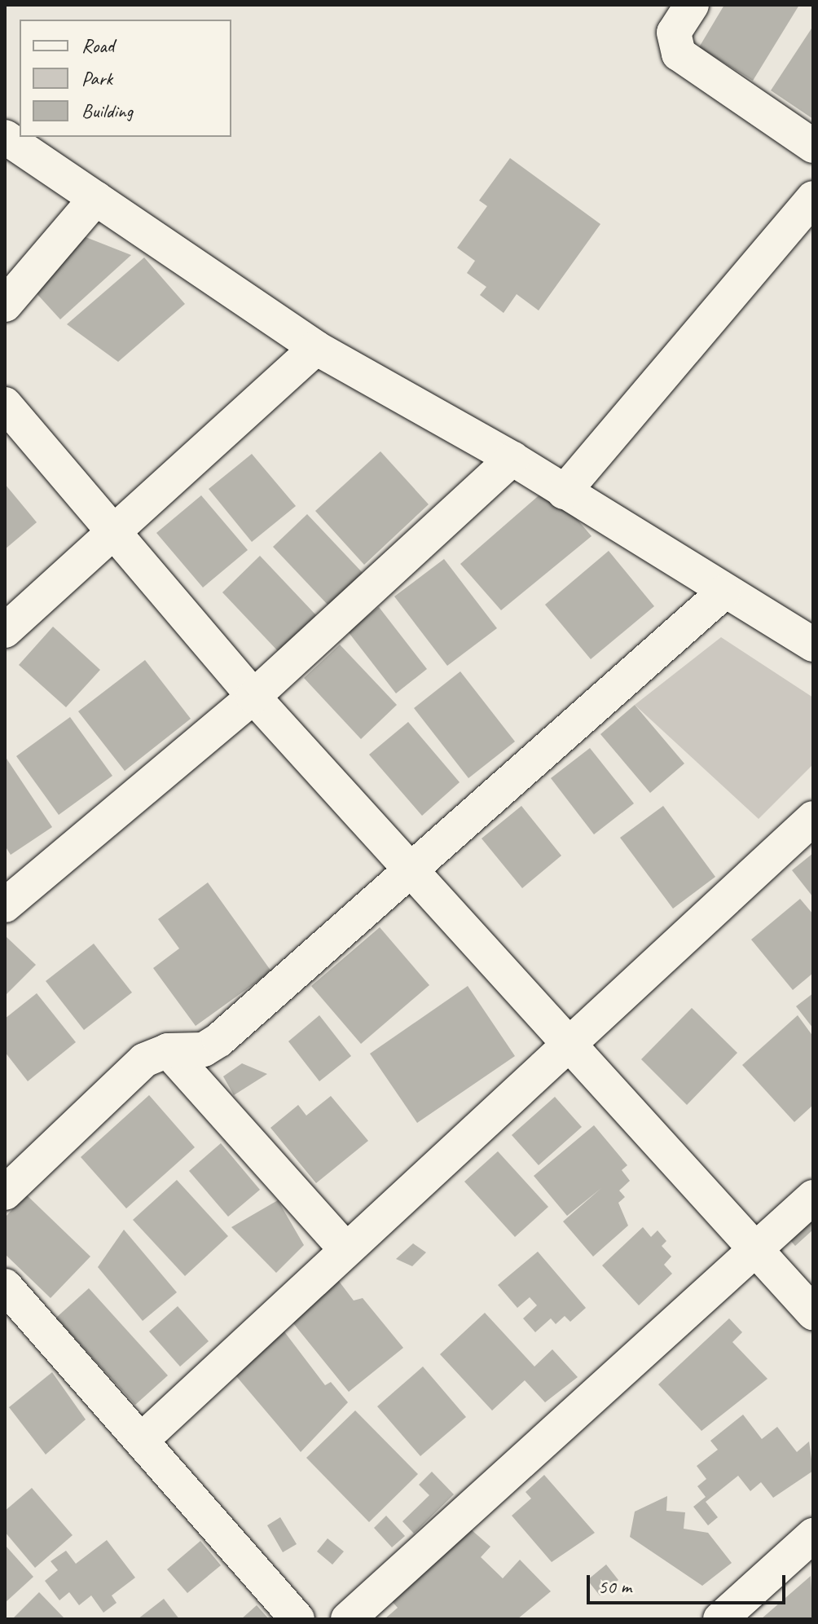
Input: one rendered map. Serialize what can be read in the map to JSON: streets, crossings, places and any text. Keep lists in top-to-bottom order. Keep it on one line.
{"legend":["Road","Park","Building"],"scale_bar":"50 m"}
